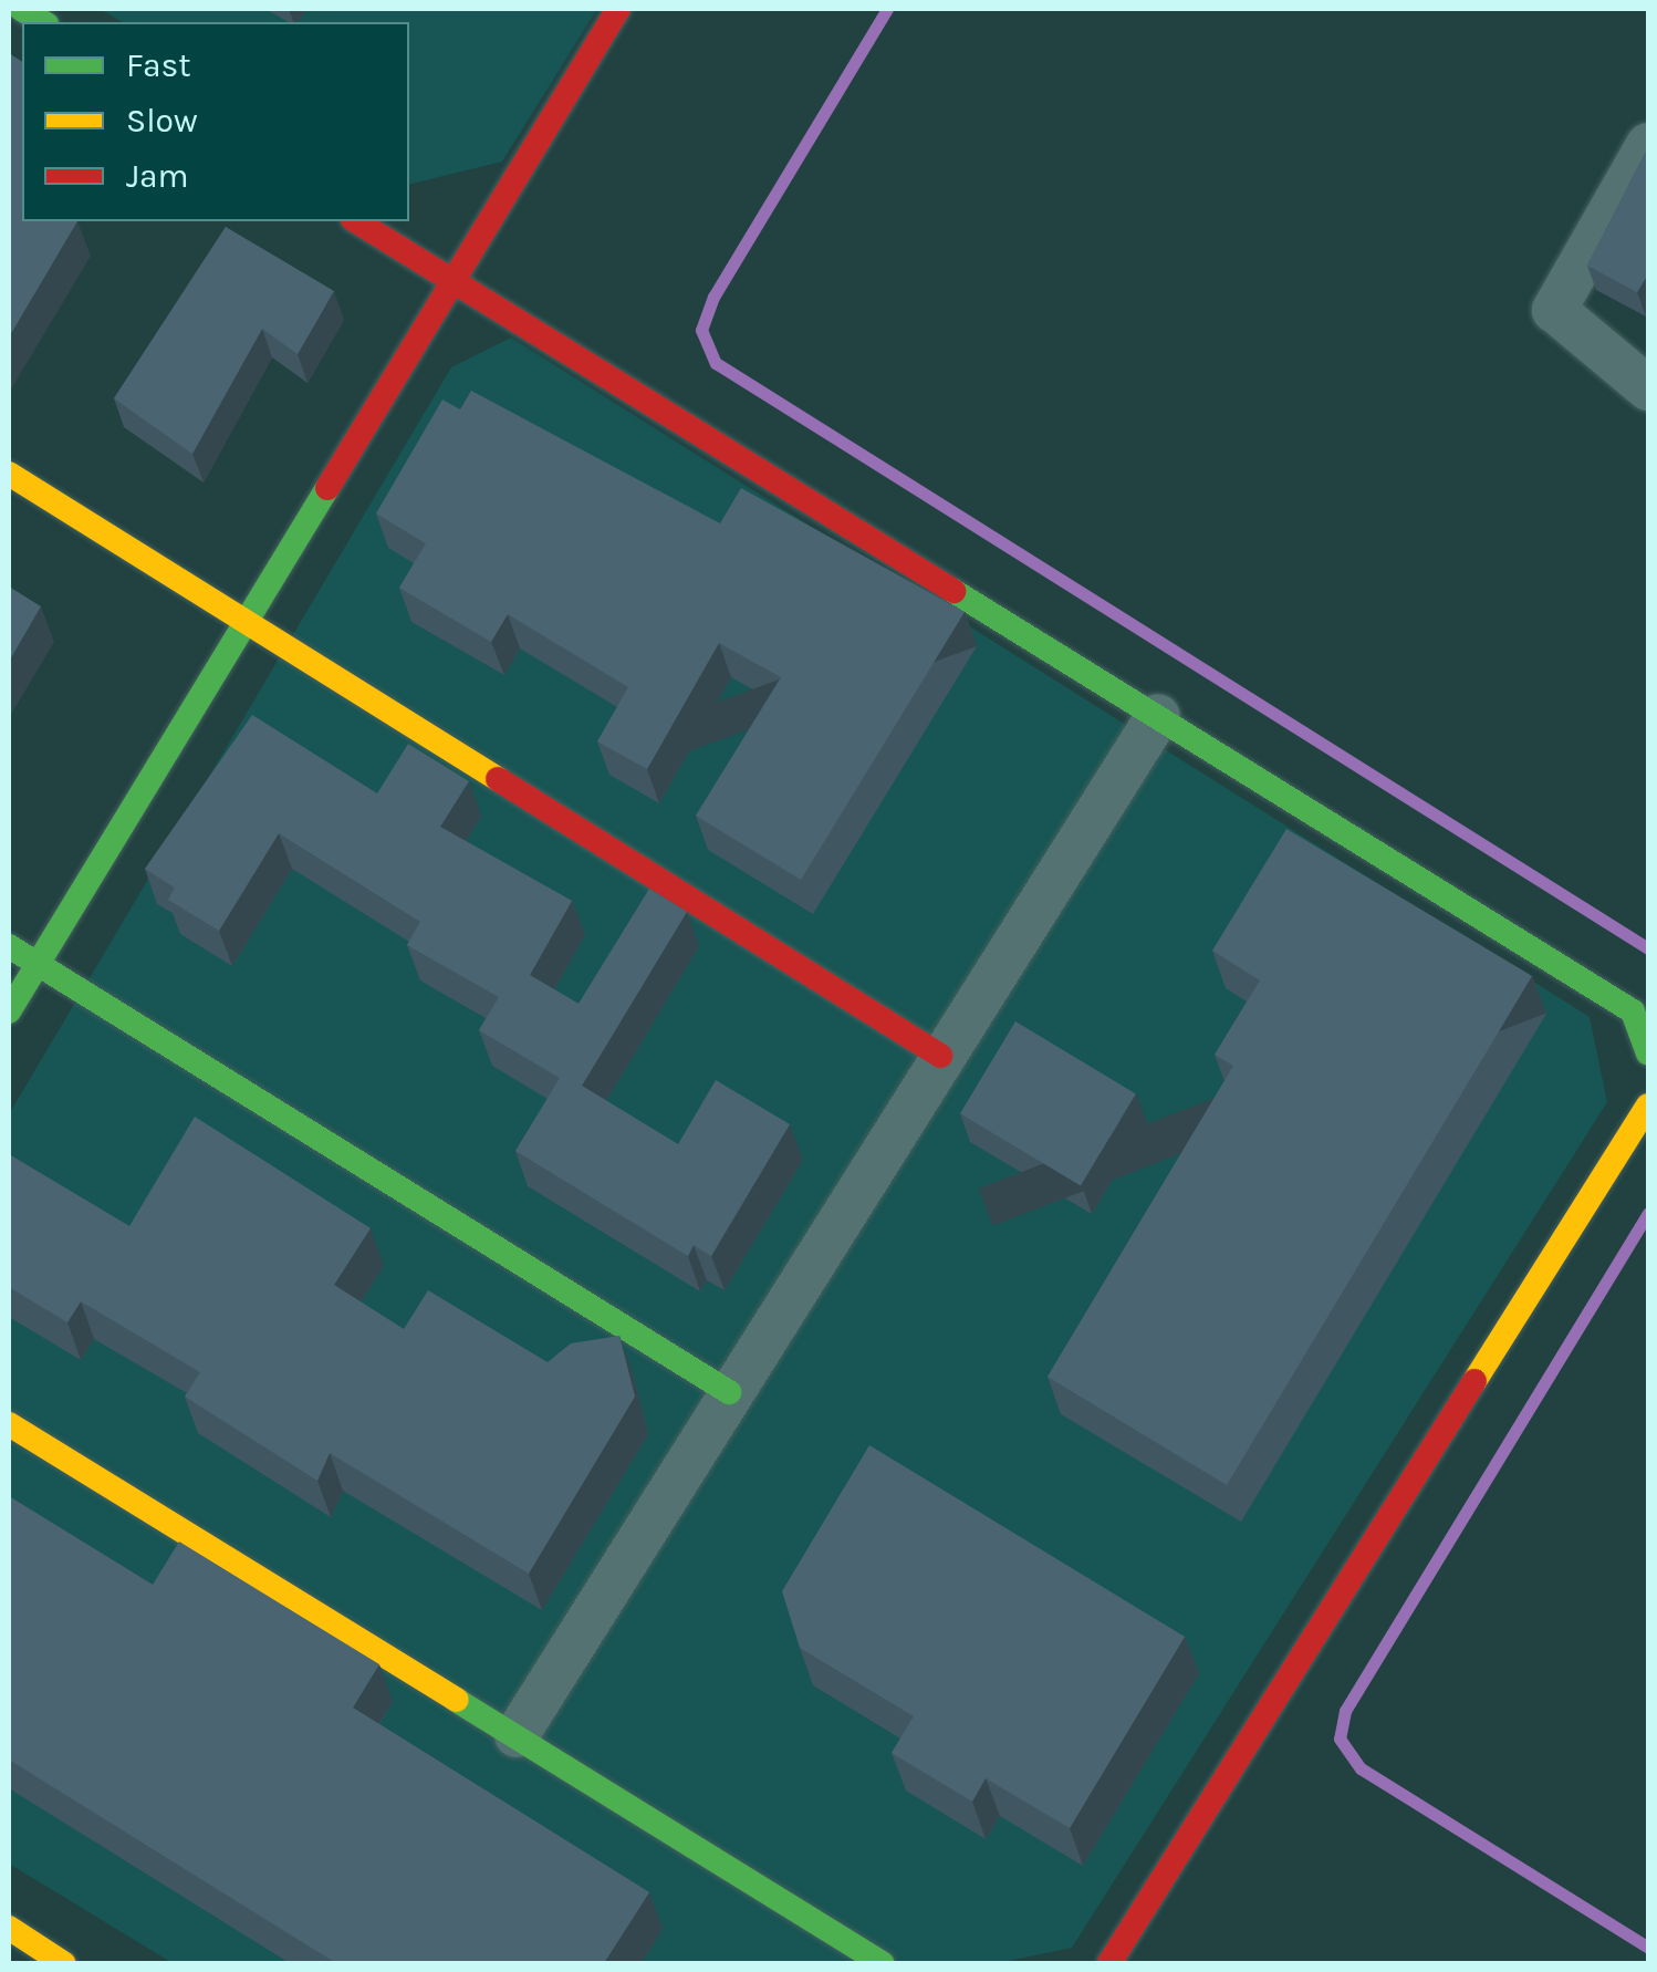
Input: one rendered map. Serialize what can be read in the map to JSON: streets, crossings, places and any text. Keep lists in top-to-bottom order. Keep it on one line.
{"legend":["Fast","Slow","Jam"]}
